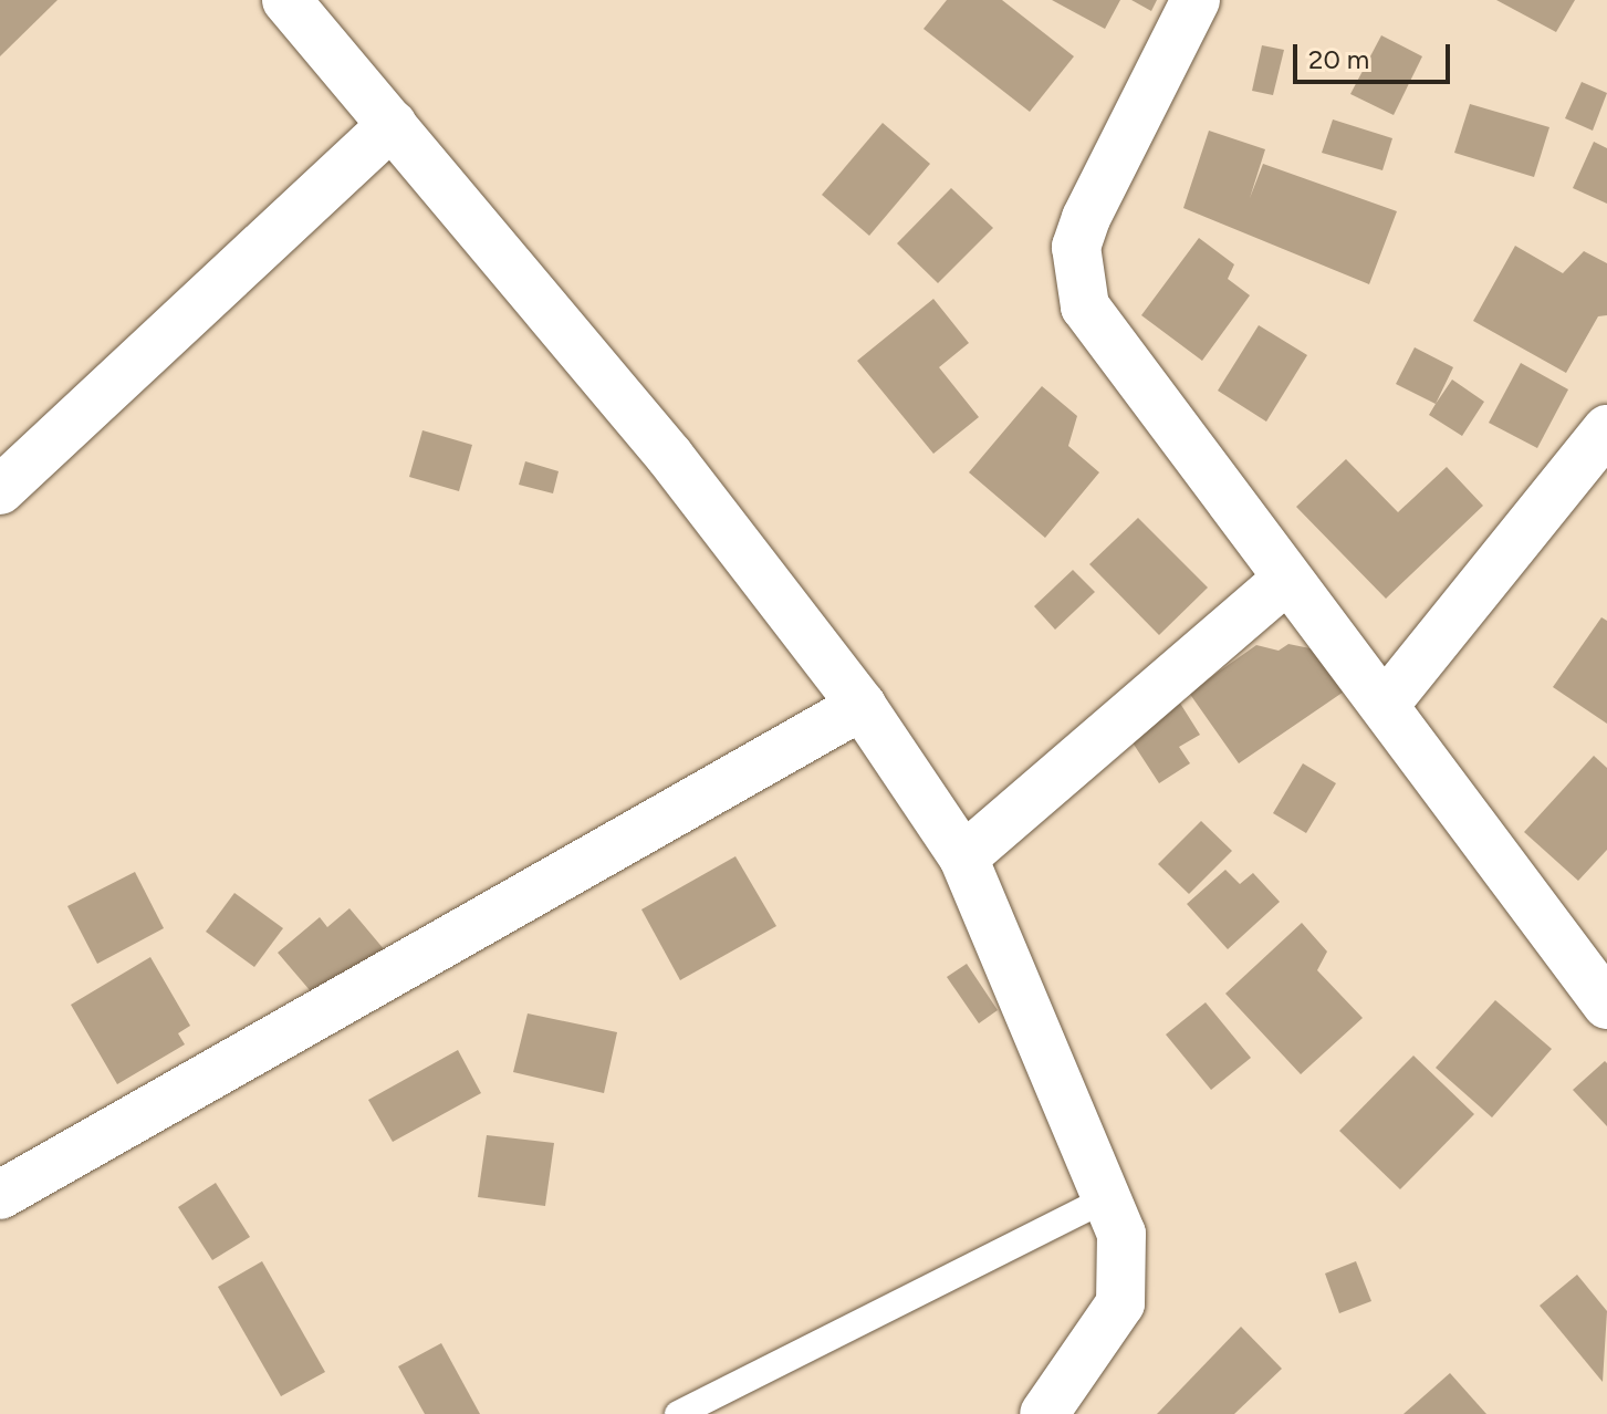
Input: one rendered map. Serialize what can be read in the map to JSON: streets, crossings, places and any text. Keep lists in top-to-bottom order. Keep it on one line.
{"scale_bar":"20 m"}
